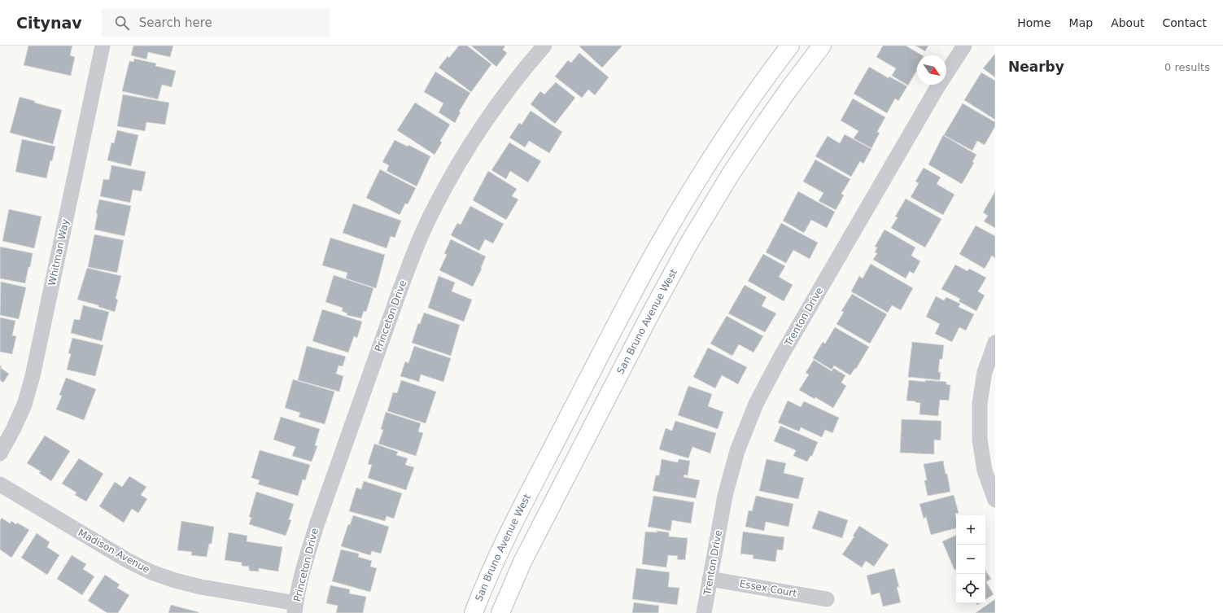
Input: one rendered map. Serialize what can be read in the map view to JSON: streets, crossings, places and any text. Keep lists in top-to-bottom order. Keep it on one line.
{"streets":{"main road":["San Bruno Avenue West"],"street":["Whitman Way","Princeton Drive","Trenton Drive","Madison Avenue","Essex Court"]},"crossings":[["Princeton Drive","Madison Avenue"],["Trenton Drive","Essex Court"]],"north":"bottom right","page":{"header":"Citynav","search":"Search here","nav":["Home","Map","About","Contact"],"heading":["Nearby","0 results"],"map_buttons":["+","−"]}}
